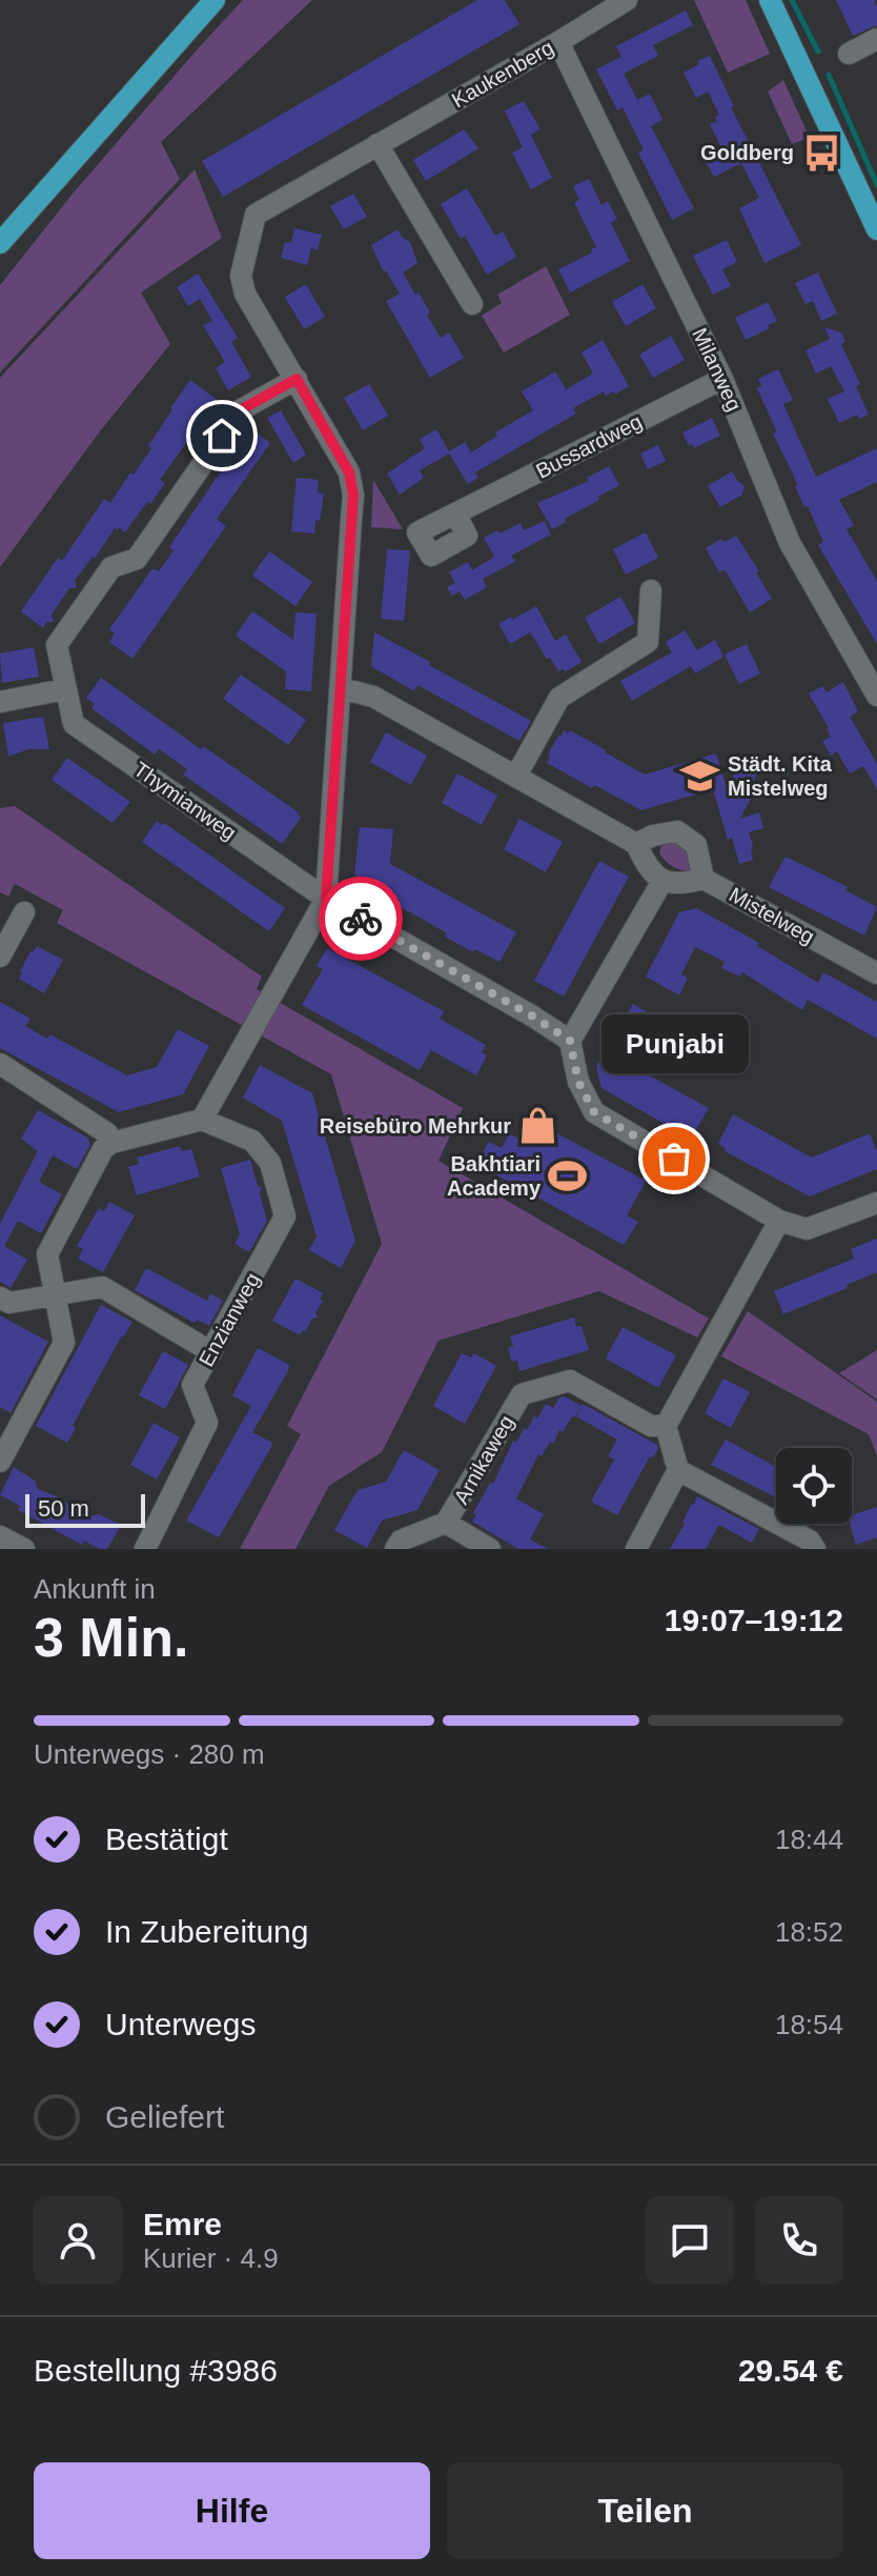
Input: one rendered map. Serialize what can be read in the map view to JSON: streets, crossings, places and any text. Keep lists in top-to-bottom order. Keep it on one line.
{"streets":{"street":["Kaukenberg","Milanweg","Bussardweg","Thymianweg","Mistelweg","Enzianweg","Arnikaweg"]},"crossings":[["Kaukenberg","Milanweg"],["Kaukenberg","Thymianweg"],["Milanweg","Bussardweg"]],"places":{"bus stop":["Goldberg"],"school or university":["Städt. Kita Mistelweg"],"shop":["Reisebüro Mehrkur"],"other":["Punjabi"],"sports":["Bakhtiari Academy"]},"scale_bar":"50 m","page":{"bubble":"Punjabi","scale":"50 m","heading":["3 Min.","Ankunft in","19:07–19:12"],"panel":["Emre","Kurier · 4.9","Bestellung #3986","29.54 €"],"bar":"Unterwegs · 280 m","list":[["Bestätigt","18:44"],["In Zubereitung","18:52"],["Unterwegs","18:54"],"Geliefert"],"buttons":["Hilfe","Teilen"]}}
